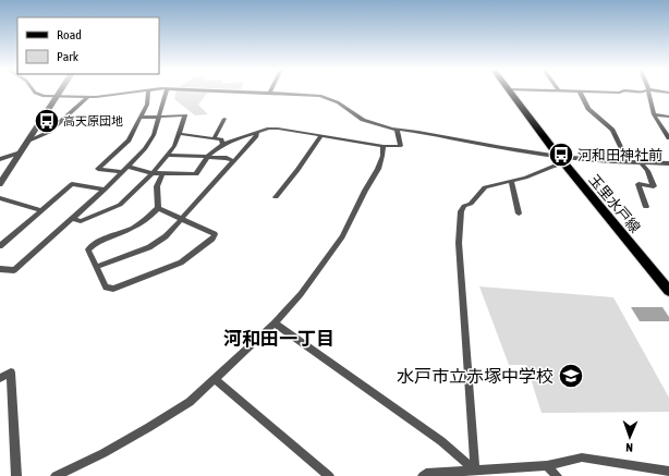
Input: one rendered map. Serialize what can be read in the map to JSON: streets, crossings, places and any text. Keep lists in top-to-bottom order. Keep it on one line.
{"streets":{"main road":["玉里水戸線"]},"districts":["河和田一丁目"],"places":{"bus stop":["高天原団地","河和田神社前"],"school or university":["水戸市立赤塚中学校"]},"legend":["Road","Park"],"north":"bottom"}
